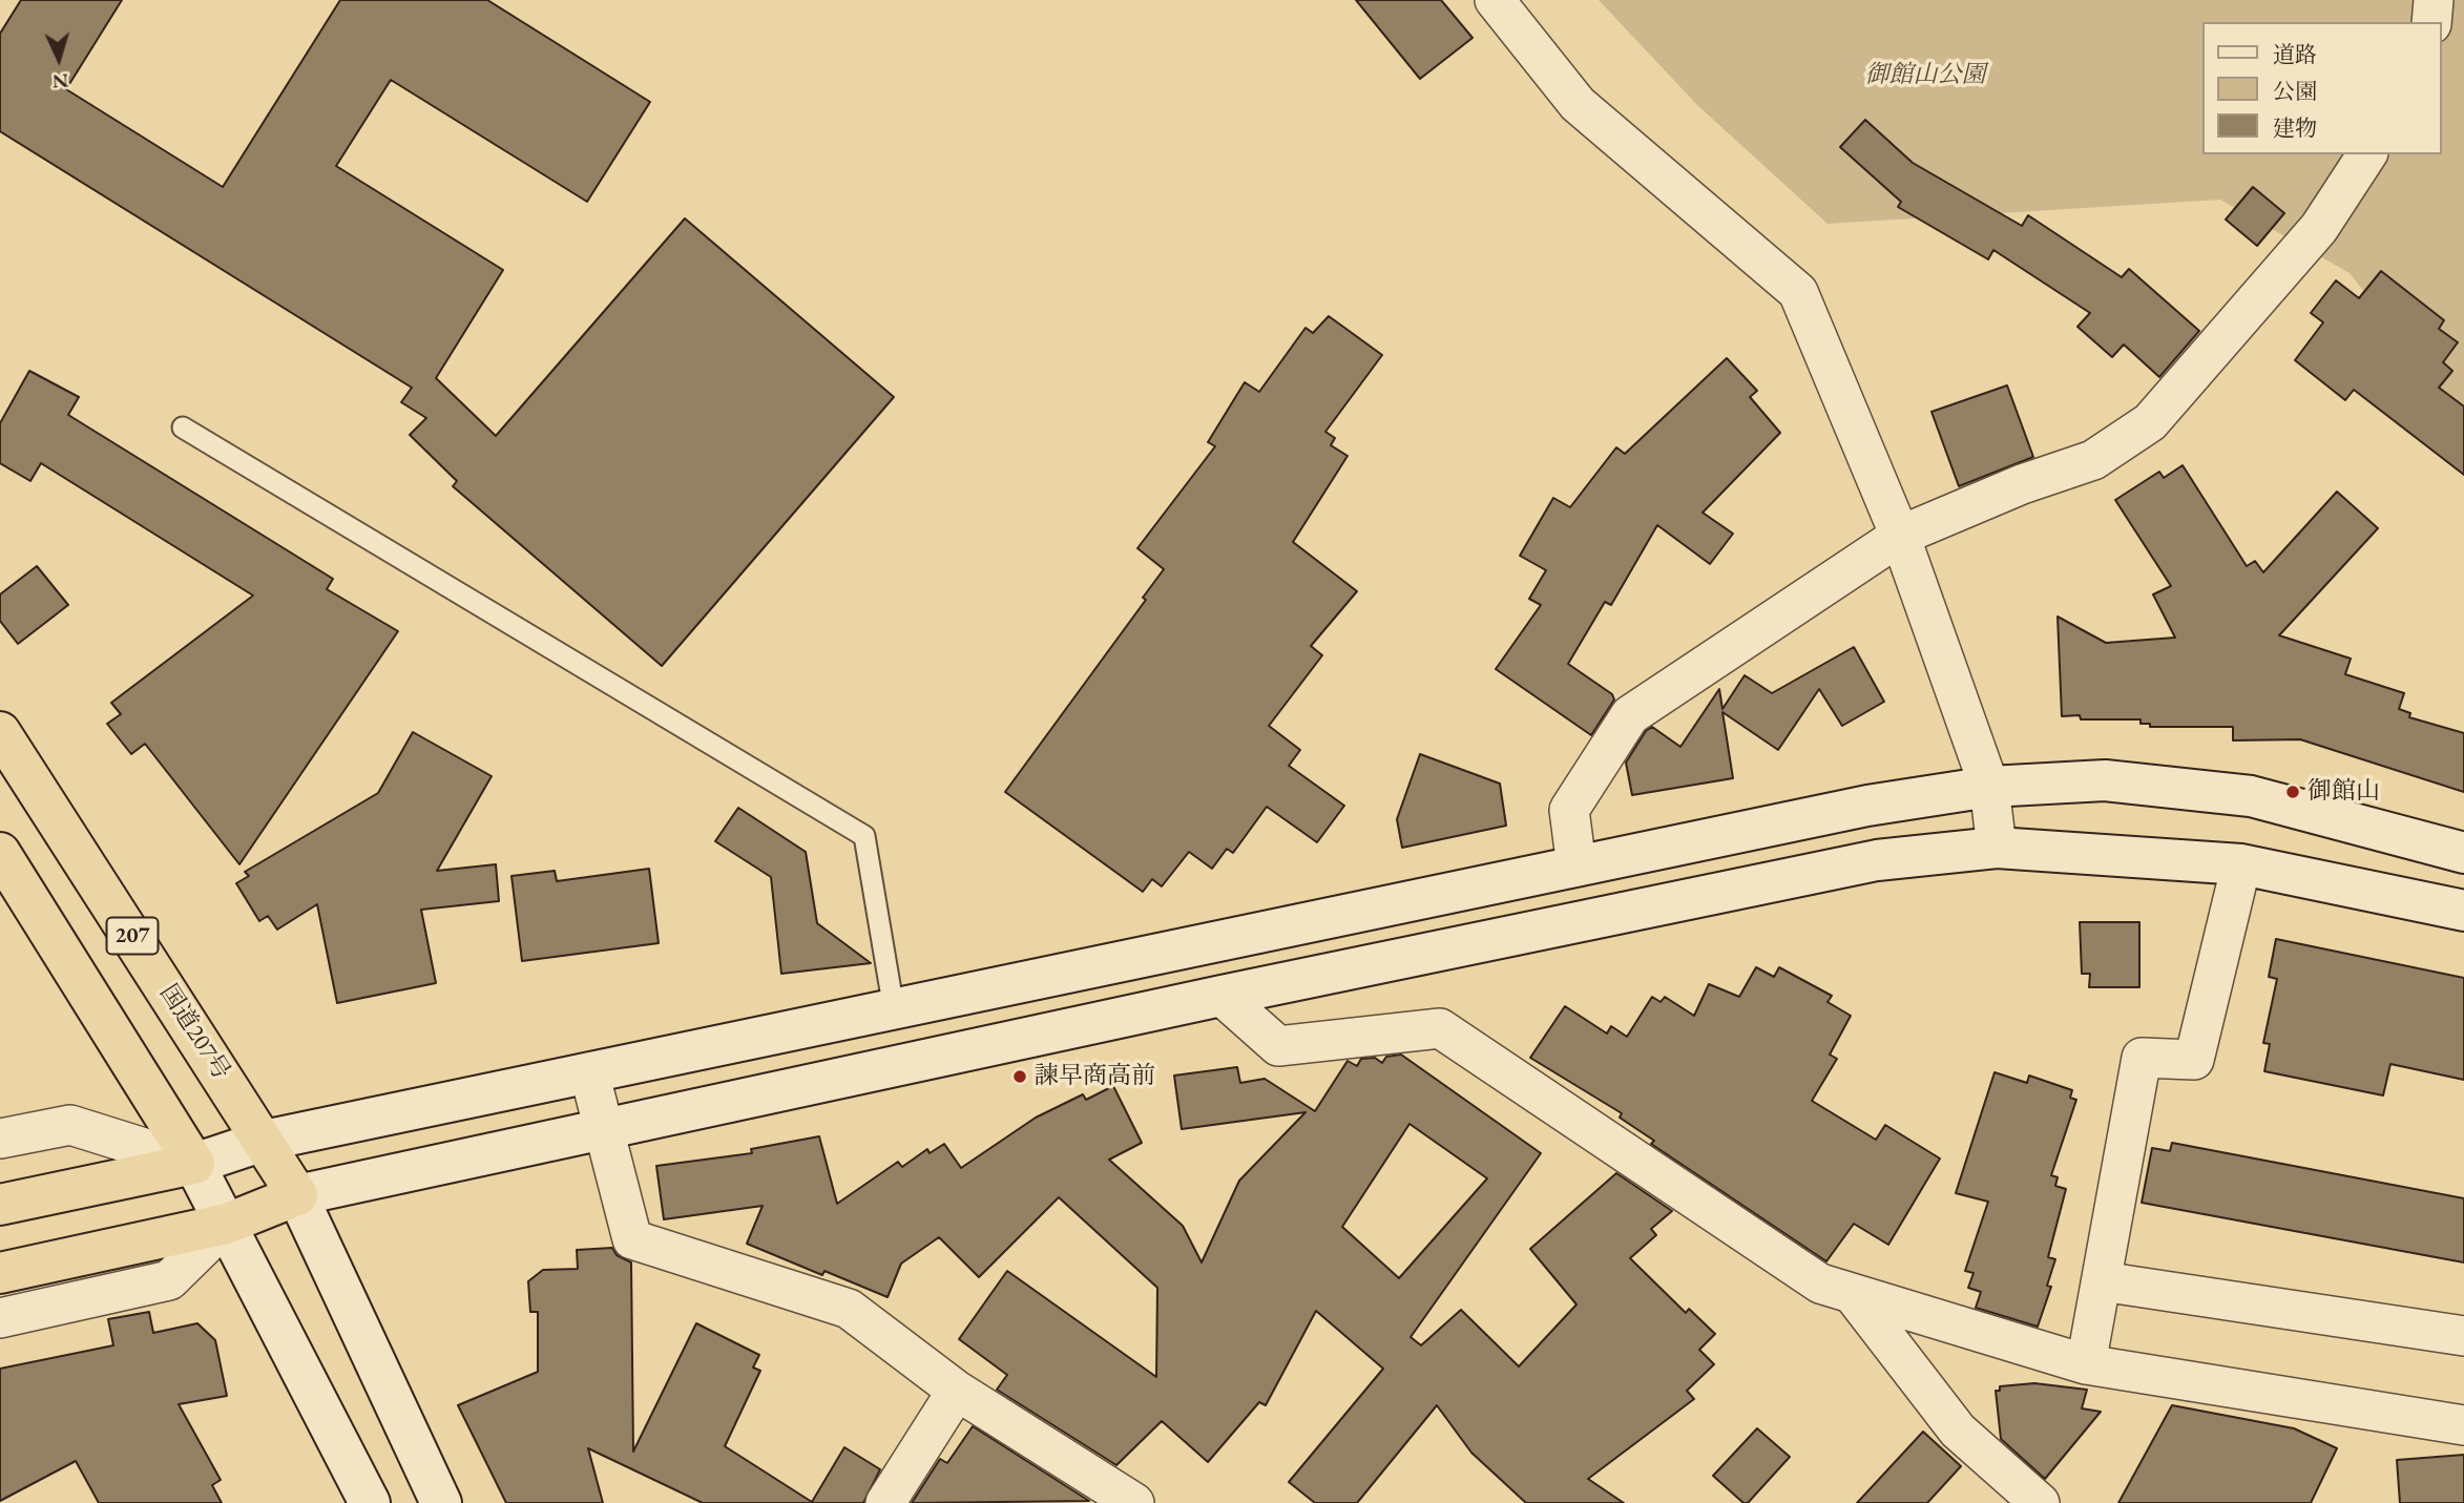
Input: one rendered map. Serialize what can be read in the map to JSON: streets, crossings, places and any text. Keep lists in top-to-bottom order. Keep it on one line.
{"streets":{"highway":["207","国道207号"]},"parks":["御館山公園"],"places":["御館山","諫早商高前"],"legend":["道路","公園","建物"],"north":"bottom"}
